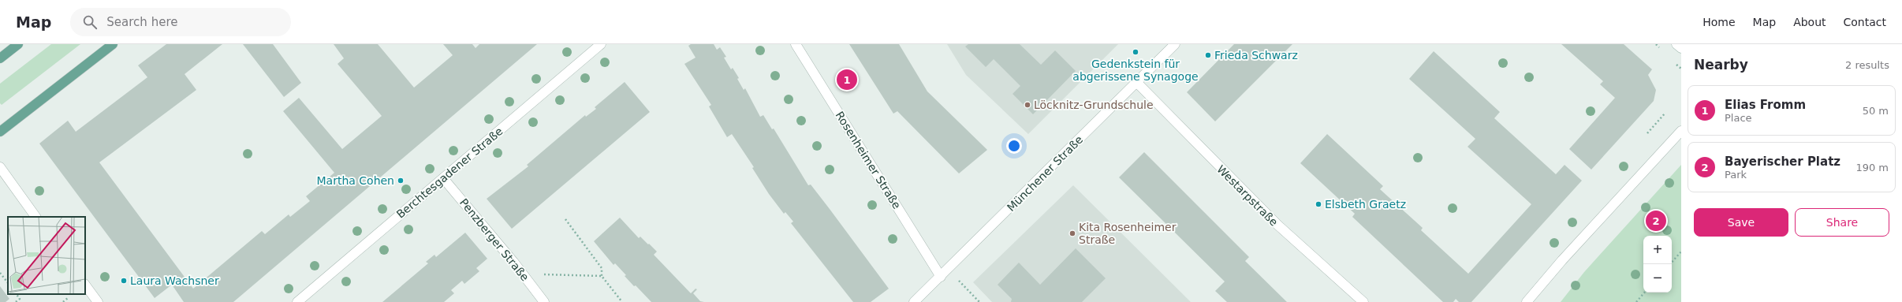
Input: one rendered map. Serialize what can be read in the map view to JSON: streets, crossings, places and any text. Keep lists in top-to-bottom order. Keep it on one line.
{"streets":{"street":["Rosenheimer Straße","Berchtesgadener Straße","Münchener Straße","Westarpstraße","Penzberger Straße"]},"crossings":[["Rosenheimer Straße","Münchener Straße"],["Berchtesgadener Straße","Penzberger Straße"],["Münchener Straße","Westarpstraße"]],"places":["Gedenkstein für abgerissene Synagoge","Frieda Schwarz","Löcknitz-Grundschule","Martha Cohen","Elsbeth Graetz","Kita Rosenheimer Straße","Laura Wachsner"],"page":{"header":"Map","search":"Search here","nav":["Home","Map","About","Contact"],"heading":["Nearby","2 results"],"pins":["1","2"],"list":[{"mark":"1","name":"Elias Fromm","note":"Place","value":"50 m"},{"mark":"2","name":"Bayerischer Platz","note":"Park","value":"190 m"}],"buttons":["Save","Share"],"map_buttons":["+","−"]}}
